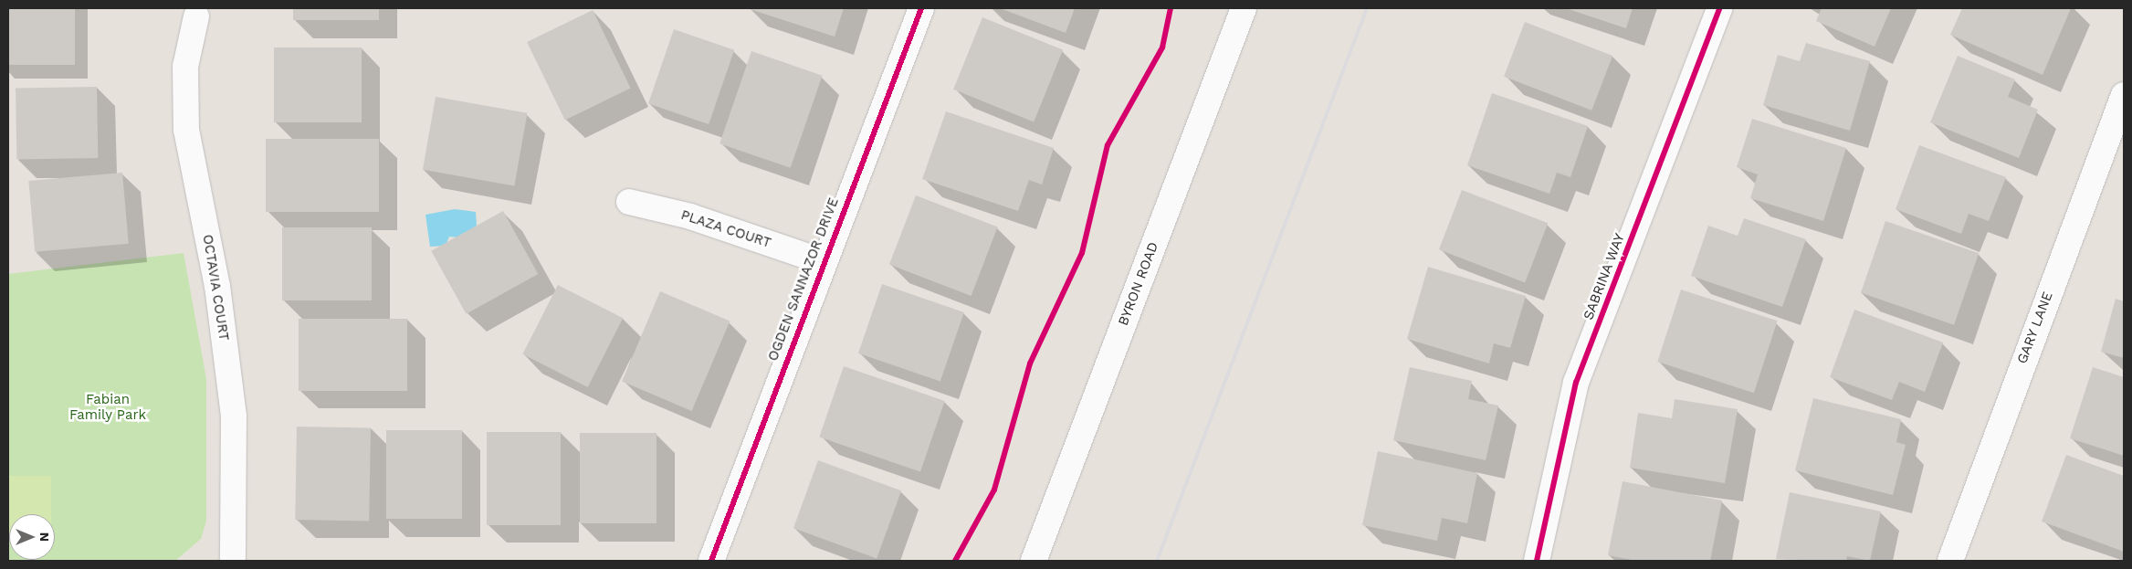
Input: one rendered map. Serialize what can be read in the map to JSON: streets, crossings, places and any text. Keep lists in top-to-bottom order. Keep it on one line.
{"streets":{"street":["PLAZA COURT","SABRINA WAY","OGDEN SANNAZOR DRIVE","BYRON ROAD","OCTAVIA COURT","GARY LANE"]},"crossings":[["PLAZA COURT","OGDEN SANNAZOR DRIVE"]],"parks":["Fabian Family Park"],"north":"right"}
